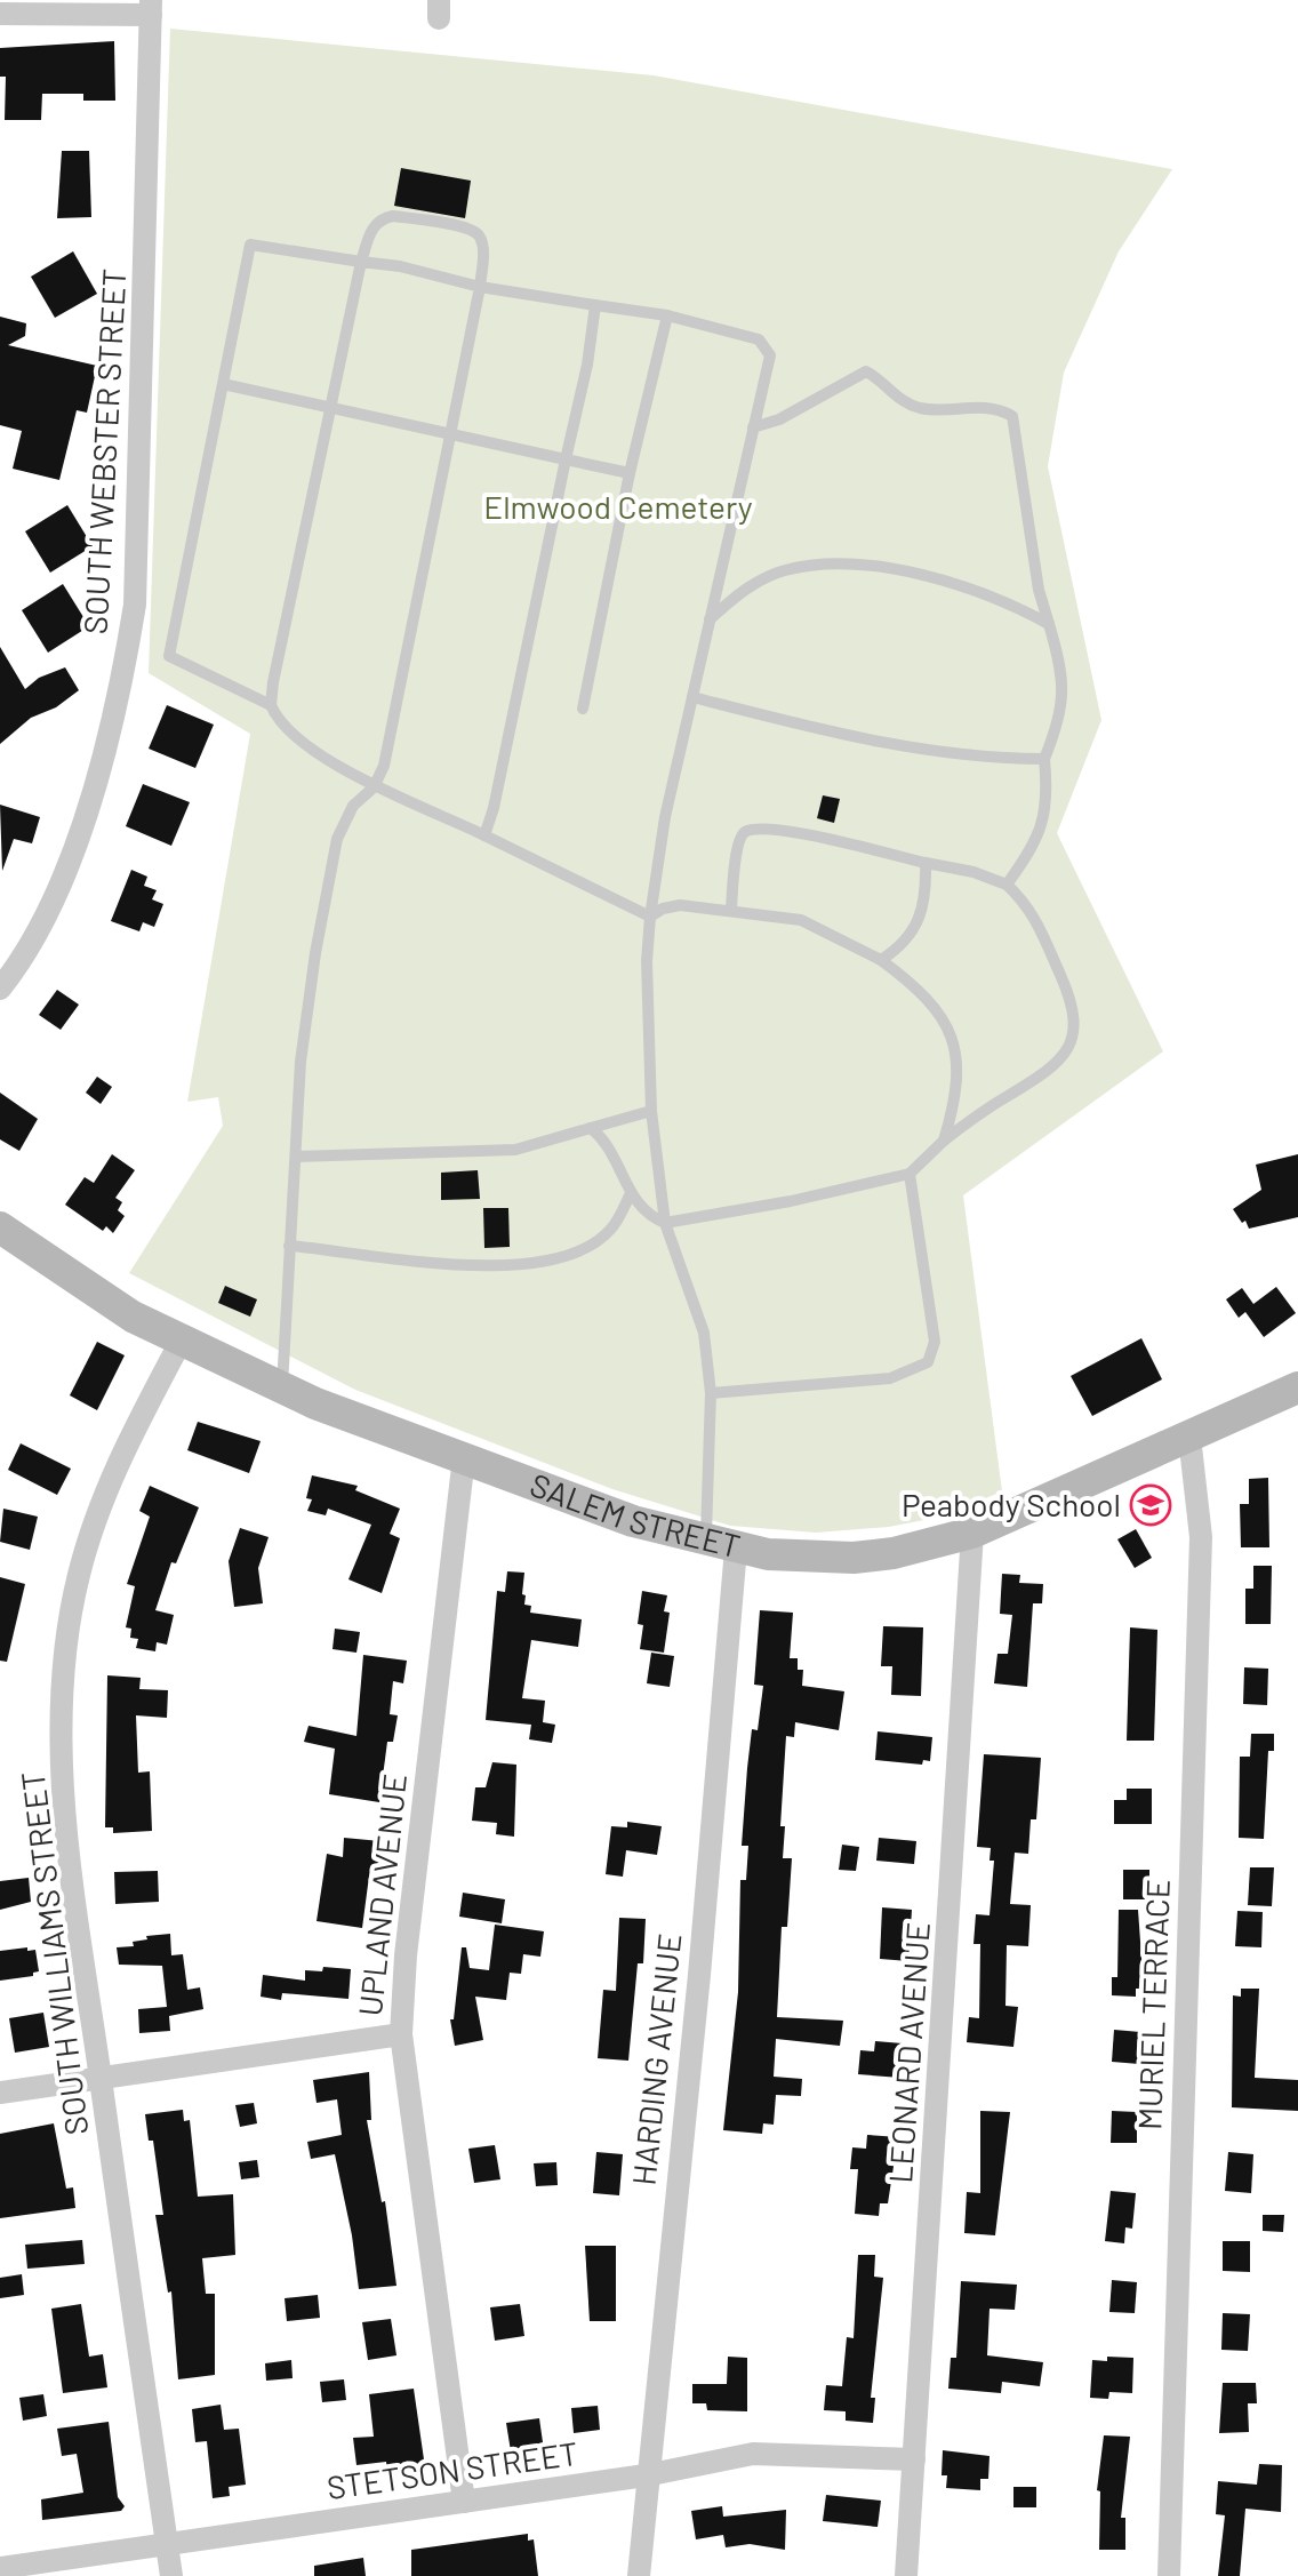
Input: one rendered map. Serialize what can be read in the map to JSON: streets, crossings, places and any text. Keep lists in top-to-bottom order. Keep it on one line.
{"streets":{"main road":["SALEM STREET"],"street":["SOUTH WEBSTER STREET","UPLAND AVENUE","SOUTH WILLIAMS STREET","MURIEL TERRACE","LEONARD AVENUE","HARDING AVENUE","STETSON STREET"]},"crossings":[["SALEM STREET","UPLAND AVENUE"],["SALEM STREET","SOUTH WILLIAMS STREET"],["SALEM STREET","MURIEL TERRACE"],["SALEM STREET","LEONARD AVENUE"],["SALEM STREET","HARDING AVENUE"],["UPLAND AVENUE","STETSON STREET"],["SOUTH WILLIAMS STREET","STETSON STREET"],["LEONARD AVENUE","STETSON STREET"],["HARDING AVENUE","STETSON STREET"]],"parks":["Elmwood Cemetery"],"places":{"school or university":["Peabody School"]}}
